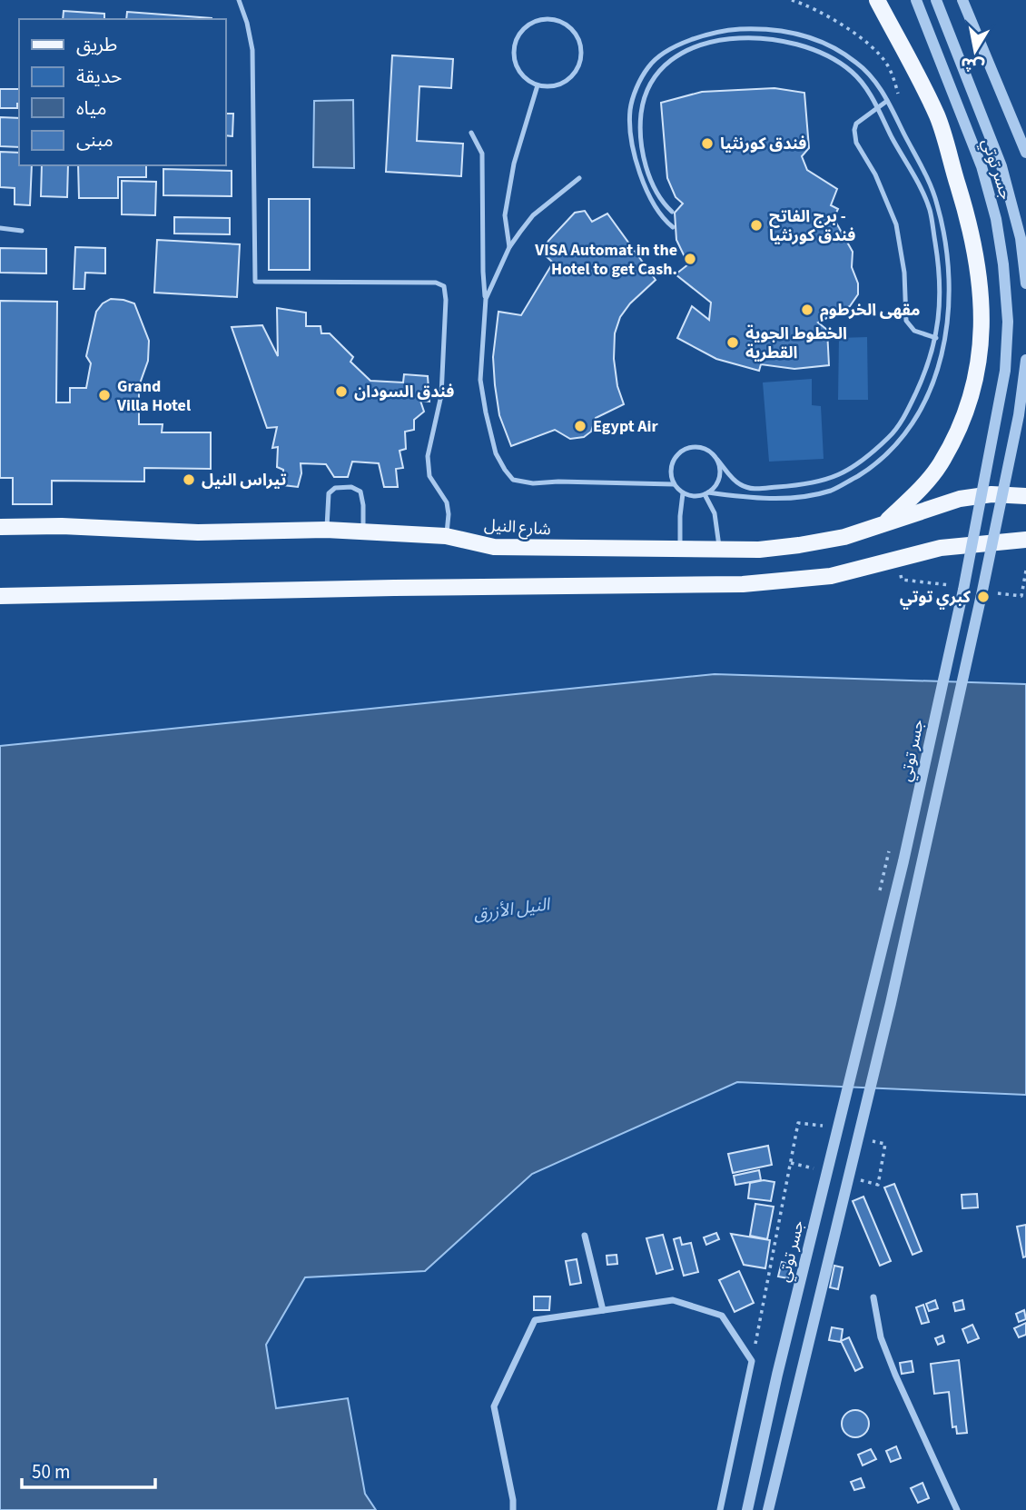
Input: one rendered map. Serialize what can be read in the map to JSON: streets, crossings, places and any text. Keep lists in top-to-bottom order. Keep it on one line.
{"streets":{"main road":["شارع النيل"],"street":["جسر توتي"]},"water":["النيل الأزرق"],"places":["فندق كورنثيا","برج الفاتح - فندق كورنثيا","VISA Automat in the Hotel to get Cash.","مقهى الخرطوم","الخطوط الجوية القطرية","فندق السودان","Grand Villa Hotel","Egypt Air","تيراس النيل","كبري توتي"],"legend":["طريق","حديقة","مياه","مبنى"],"scale_bar":"50 m","north":"bottom"}
